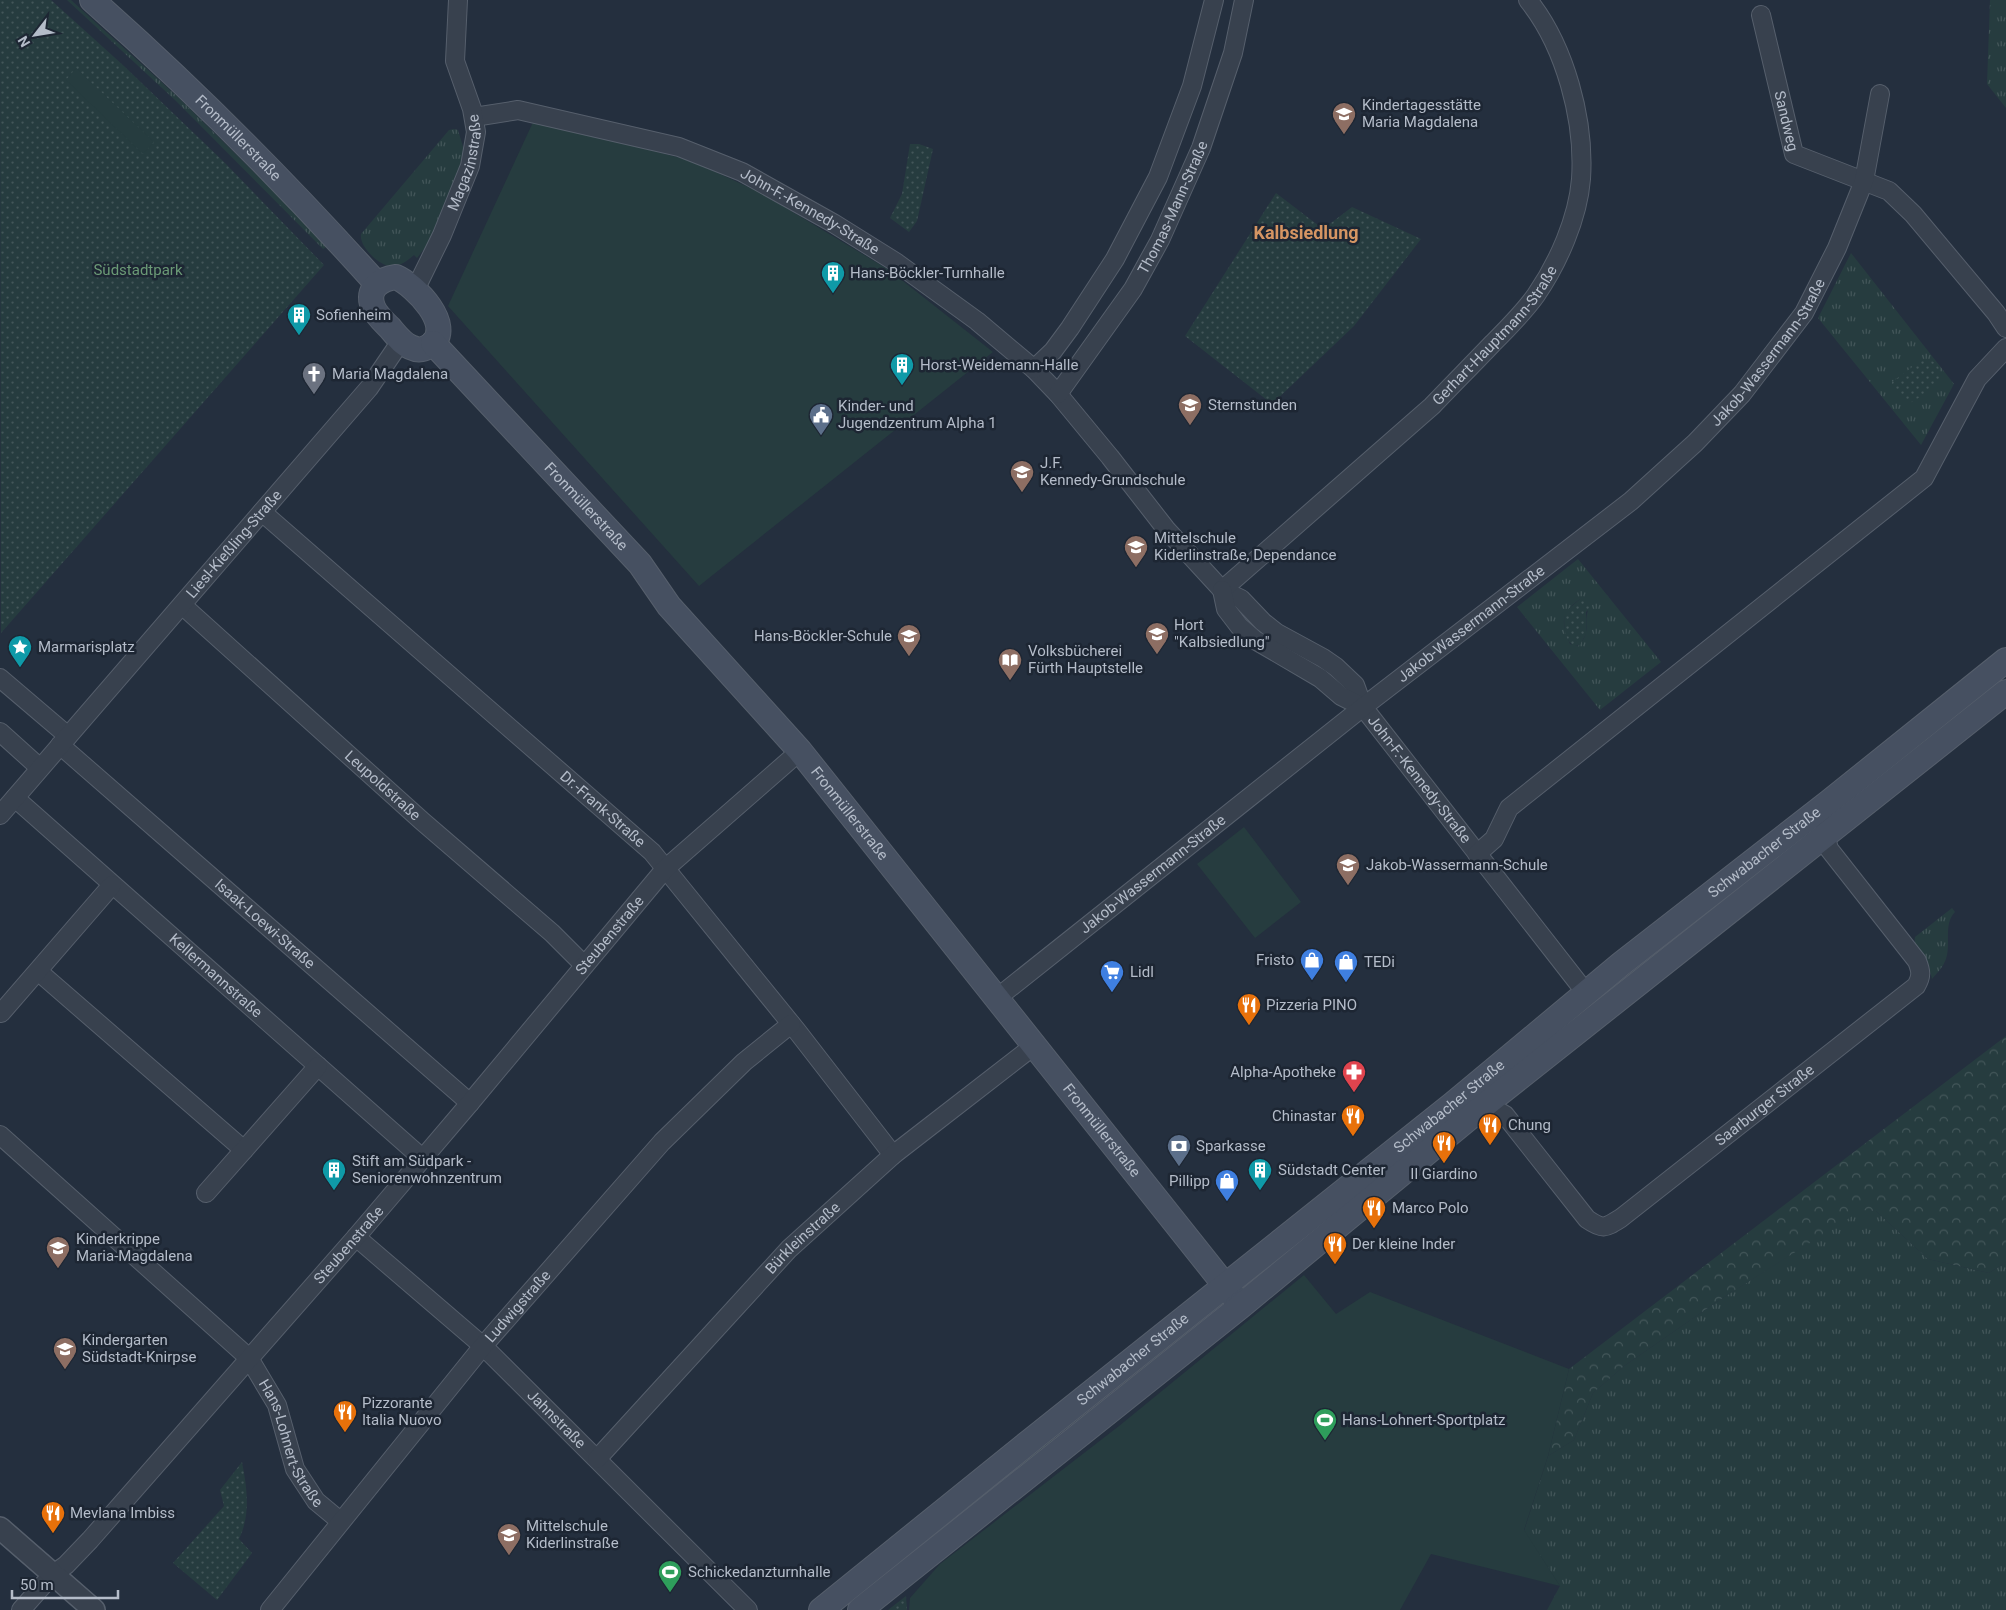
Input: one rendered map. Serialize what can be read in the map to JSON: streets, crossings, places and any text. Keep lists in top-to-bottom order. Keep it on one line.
{"streets":{"main road":["Fronmüllerstraße","Schwabacher Straße"],"street":["Sandweg","Magazinstraße","Thomas-Mann-Straße","John-F.-Kennedy-Straße","Gerhart-Hauptmann-Straße","Jakob-Wassermann-Straße","Liesl-Kießling-Straße","Leupoldstraße","Dr.-Frank-Straße","Isaak-Loewi-Straße","Steubenstraße","Kellermannstraße","Saarburger Straße","Bürkleinstraße","Ludwigstraße","Jahnstraße","Hans-Lohnert-Straße"]},"crossings":[["Sandweg","Jakob-Wassermann-Straße"],["Fronmüllerstraße","Jakob-Wassermann-Straße"],["Fronmüllerstraße","Schwabacher Straße"],["Fronmüllerstraße","Steubenstraße"],["Fronmüllerstraße","Bürkleinstraße"],["Magazinstraße","John-F.-Kennedy-Straße"],["Thomas-Mann-Straße","John-F.-Kennedy-Straße"],["John-F.-Kennedy-Straße","Gerhart-Hauptmann-Straße"],["John-F.-Kennedy-Straße","Jakob-Wassermann-Straße"],["John-F.-Kennedy-Straße","Schwabacher Straße"],["Liesl-Kießling-Straße","Leupoldstraße"],["Liesl-Kießling-Straße","Dr.-Frank-Straße"],["Liesl-Kießling-Straße","Isaak-Loewi-Straße"],["Liesl-Kießling-Straße","Kellermannstraße"],["Leupoldstraße","Steubenstraße"],["Dr.-Frank-Straße","Steubenstraße"],["Dr.-Frank-Straße","Bürkleinstraße"],["Dr.-Frank-Straße","Ludwigstraße"],["Schwabacher Straße","Saarburger Straße"],["Isaak-Loewi-Straße","Steubenstraße"],["Steubenstraße","Kellermannstraße"],["Steubenstraße","Jahnstraße"],["Steubenstraße","Hans-Lohnert-Straße"],["Bürkleinstraße","Jahnstraße"],["Ludwigstraße","Jahnstraße"],["Ludwigstraße","Hans-Lohnert-Straße"]],"districts":["Kalbsiedlung"],"parks":["Südstadtpark"],"places":{"school or university":["Kindertagesstätte Maria Magdalena","Sternstunden","J.F. Kennedy-Grundschule","Mittelschule Kiderlinstraße, Dependance","Hort \"Kalbsiedlung\"","Hans-Böckler-Schule","Jakob-Wassermann-Schule","Kinderkrippe Maria-Magdalena","Kindergarten Südstadt-Knirpse","Mittelschule Kiderlinstraße"],"building":["Hans-Böckler-Turnhalle","Sofienheim","Horst-Weidemann-Halle","Stift am Südpark - Seniorenwohnzentrum","Südstadt Center"],"church":["Maria Magdalena"],"public building":["Kinder- und Jugendzentrum Alpha 1"],"place":["Marmarisplatz"],"library":["Volksbücherei Fürth Hauptstelle"],"shop":["Fristo","TEDi","Pillipp"],"supermarket":["Lidl"],"restaurant":["Pizzeria PINO","Chinastar","Chung","Il Giardino","Marco Polo","Der kleine Inder","Pizzorante Italia Nuovo","Mevlana Imbiss"],"pharmacy":["Alpha-Apotheke"],"bank":["Sparkasse"],"sports":["Hans-Lohnert-Sportplatz","Schickedanzturnhalle"]},"scale_bar":"50 m","north":"bottom left"}
